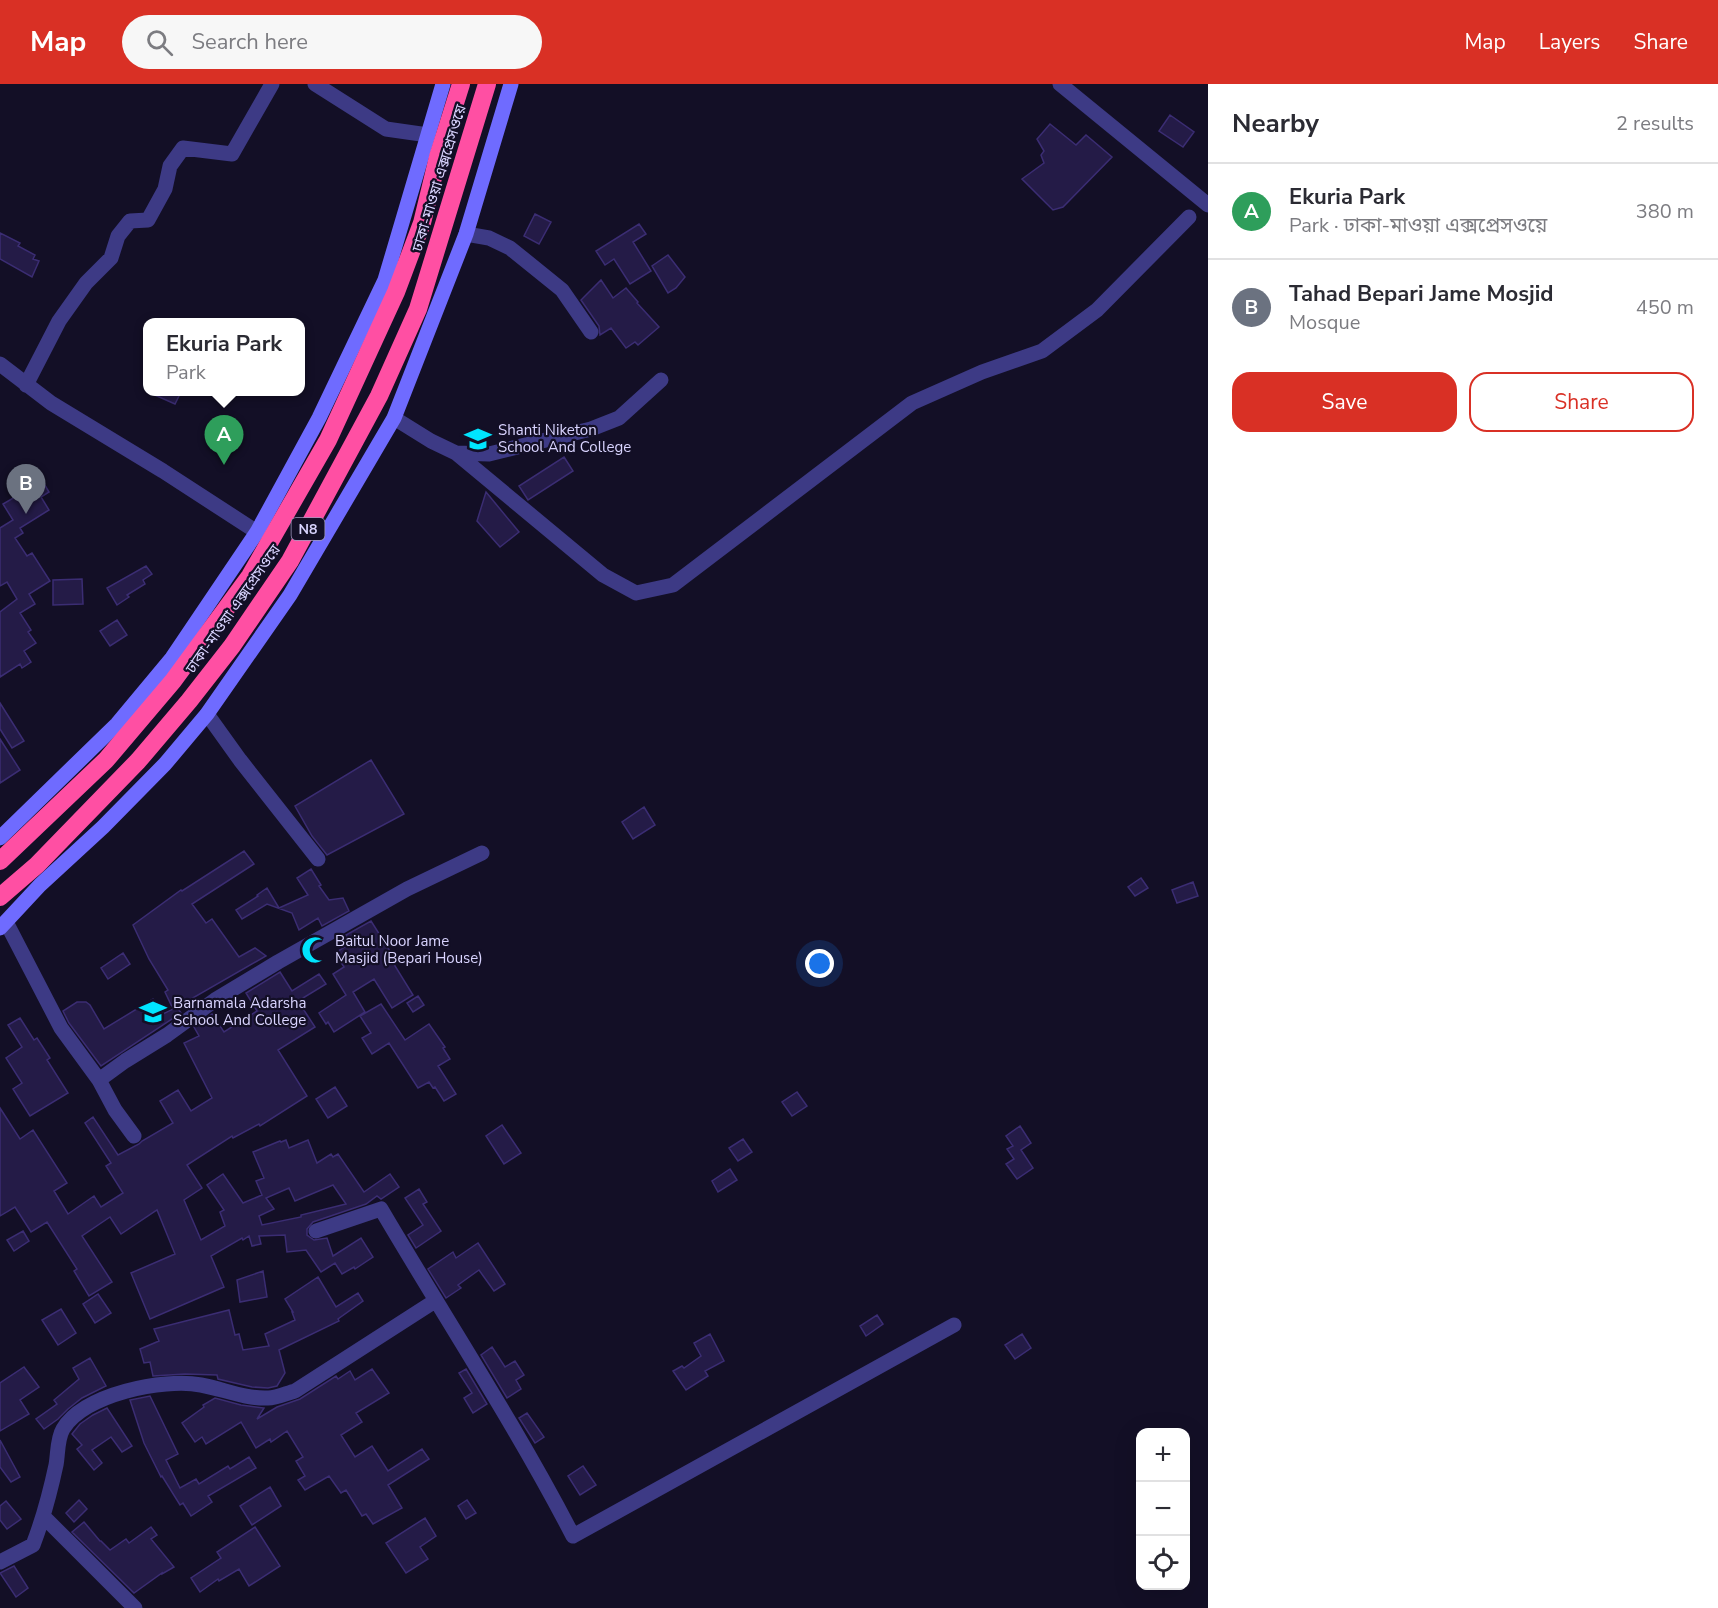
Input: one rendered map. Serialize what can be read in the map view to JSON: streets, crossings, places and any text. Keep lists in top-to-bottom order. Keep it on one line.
{"streets":{"highway":["ঢাকা-মাওয়া এক্সপ্রেসওয়ে","N8"]},"places":{"school or university":["Shanti Niketon School And College","Barnamala Adarsha School And College"],"mosque":["Baitul Noor Jame Masjid (Bepari House)"]},"page":{"header":"Map","search":"Search here","nav":["Map","Layers","Share"],"heading":["Nearby","2 results"],"list":[{"mark":"A","name":"Ekuria Park","note":"Park · ঢাকা-মাওয়া এক্সপ্রেসওয়ে","value":"380 m"},{"mark":"B","name":"Tahad Bepari Jame Mosjid","note":"Mosque","value":"450 m"}],"popup":["Ekuria Park","Park"],"buttons":["Save","Share"],"pins":["A","B"],"map_buttons":["+","−"]}}
